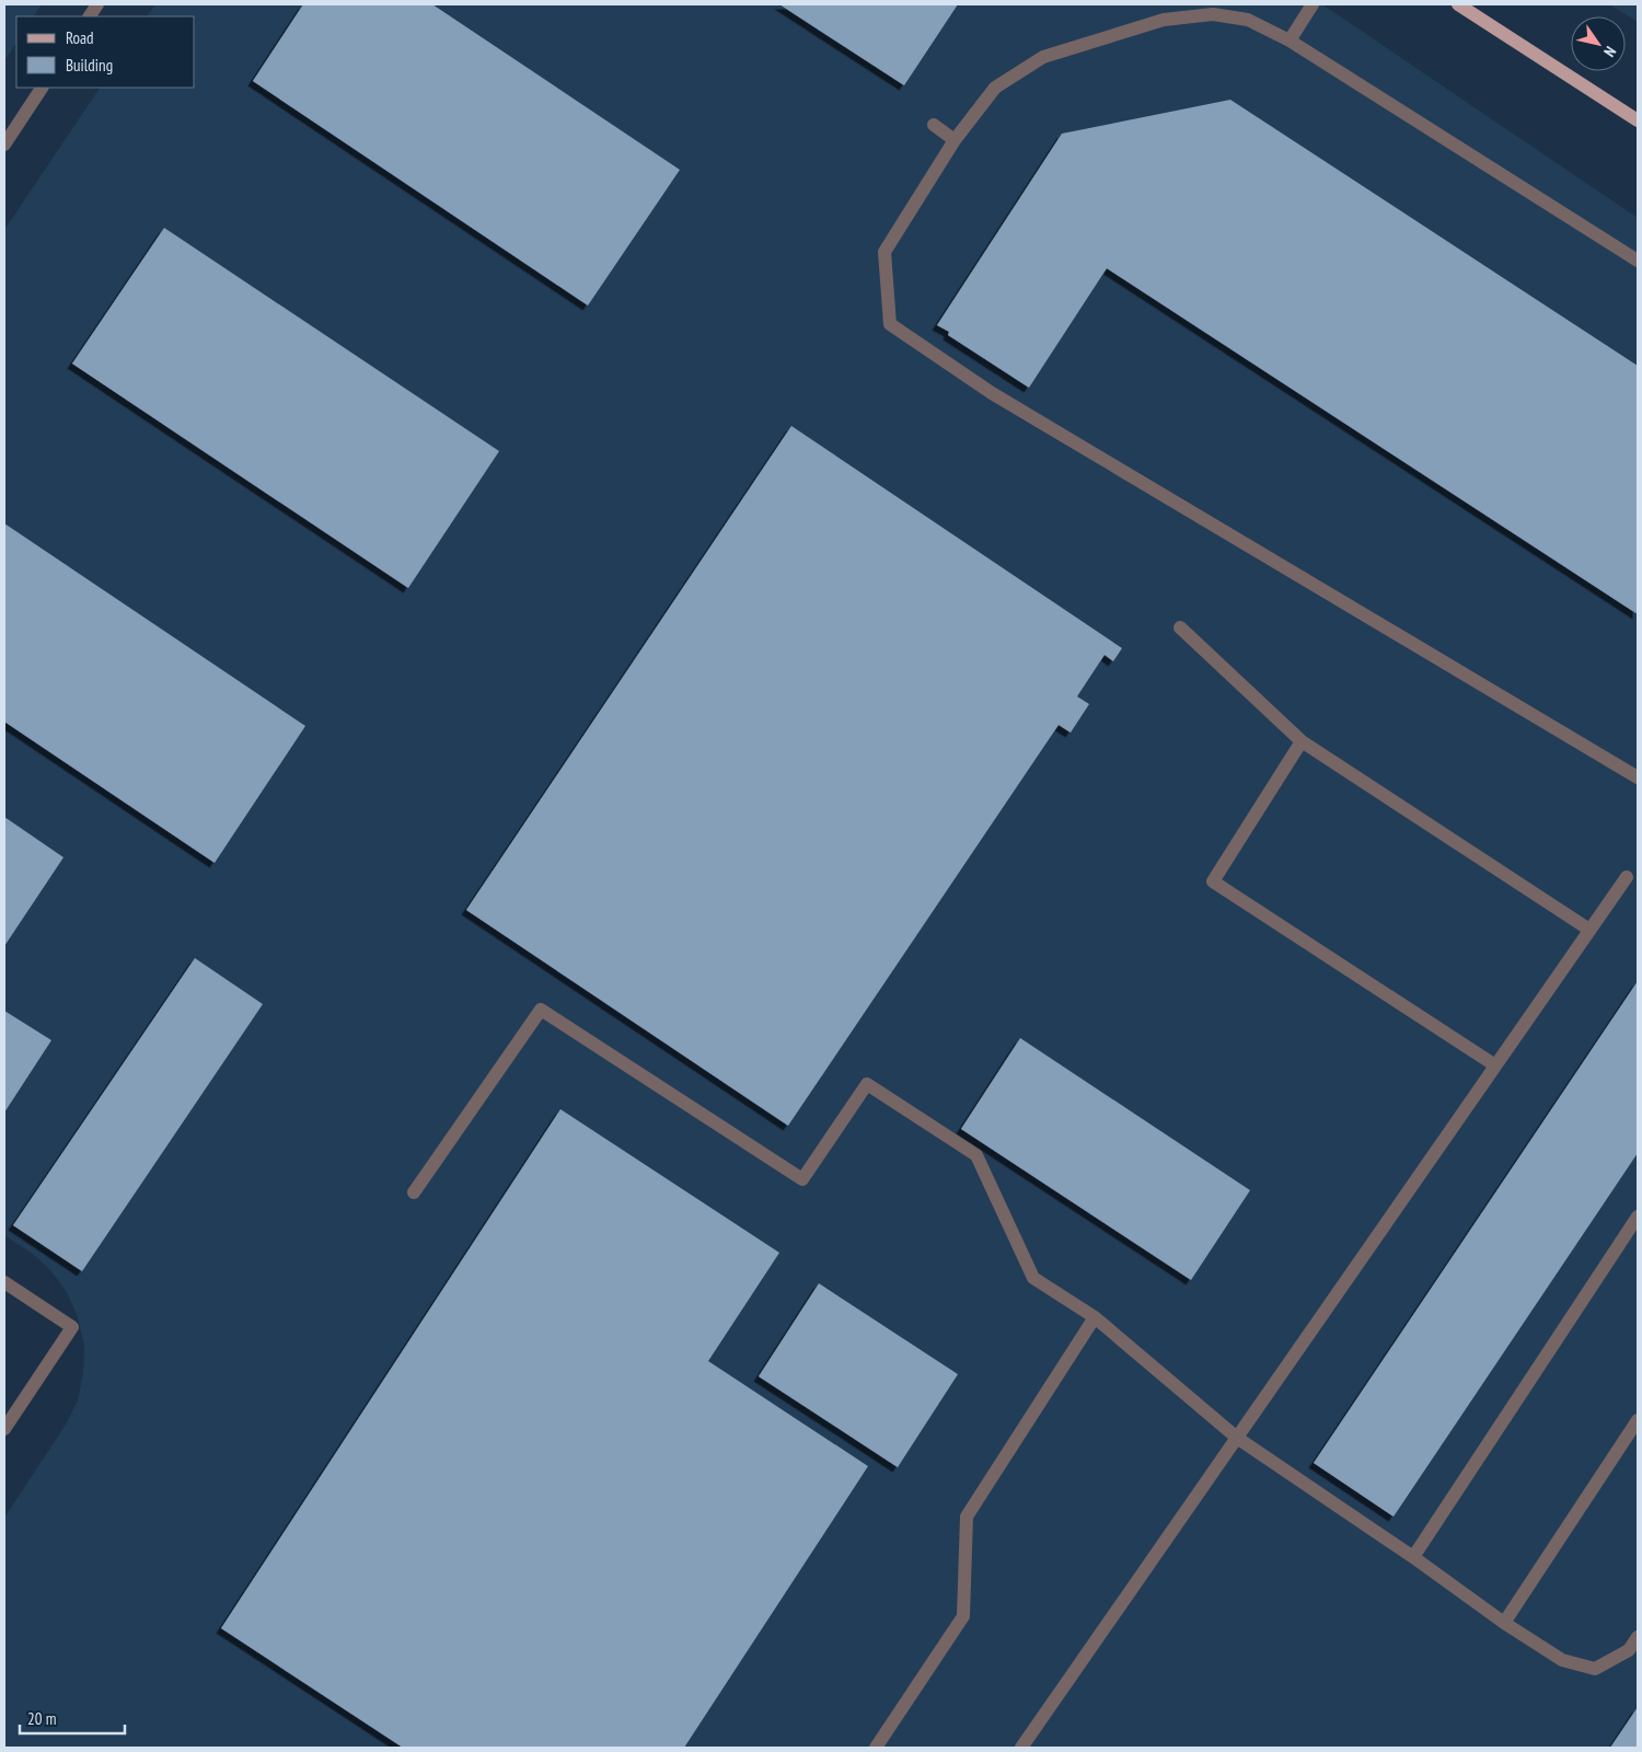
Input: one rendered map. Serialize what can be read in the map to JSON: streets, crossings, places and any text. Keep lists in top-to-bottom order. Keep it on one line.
{"legend":["Road","Building"],"scale_bar":"20 m","north":"bottom right"}
